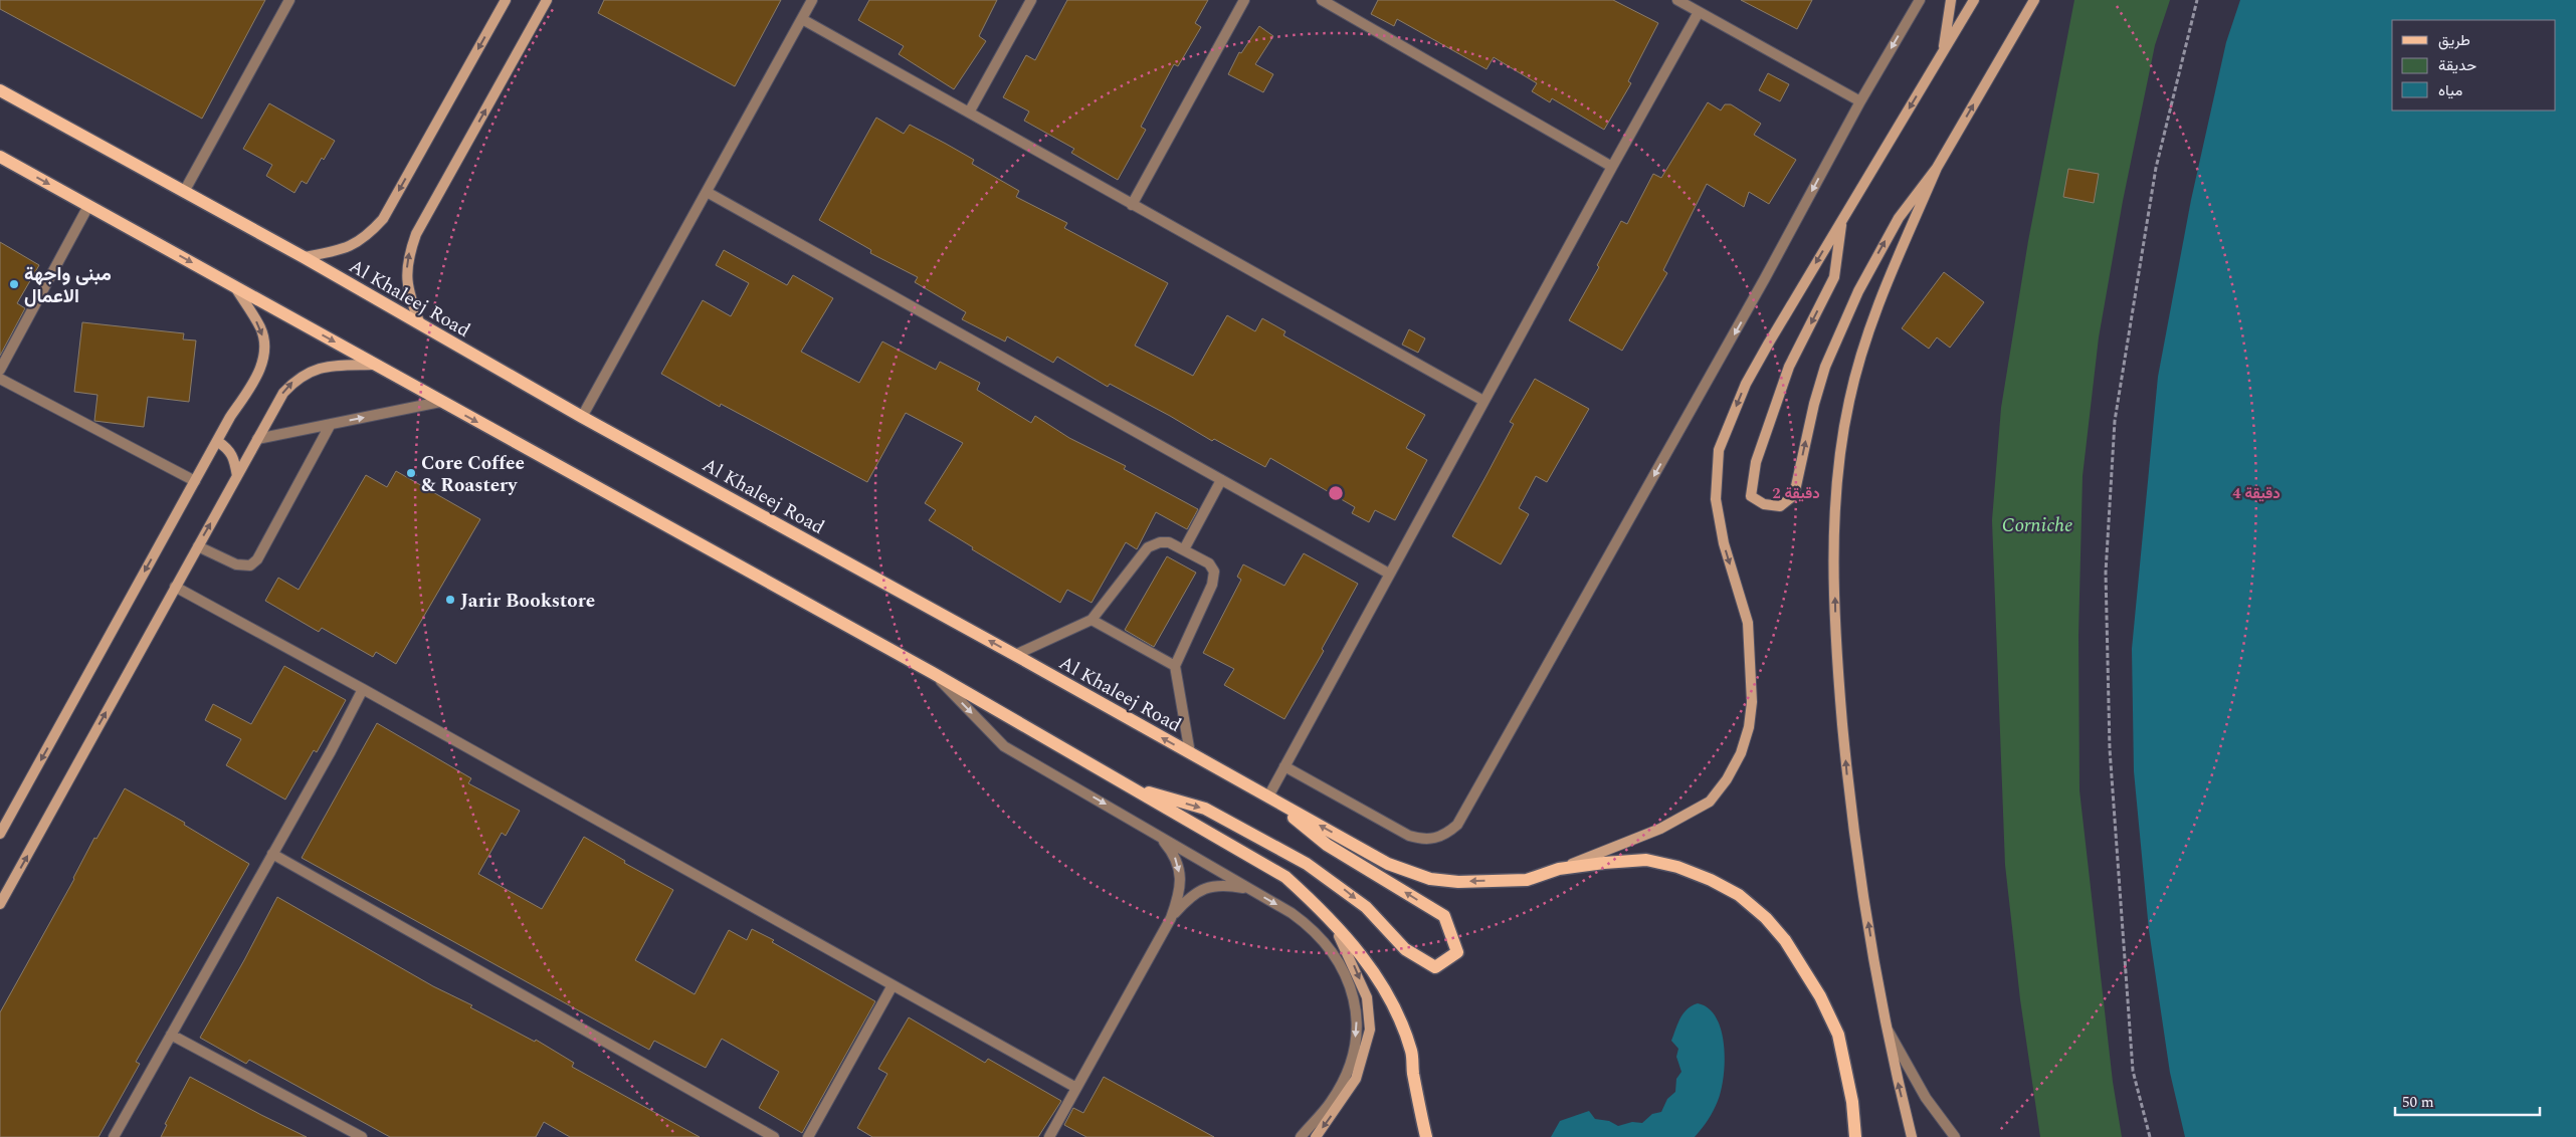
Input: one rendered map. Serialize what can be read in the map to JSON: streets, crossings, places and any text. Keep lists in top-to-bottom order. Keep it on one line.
{"streets":{"main road":["Al Khaleej Road"]},"parks":["Corniche"],"places":["مبنى واجهة الاعمال","Core Coffee & Roastery","Jarir Bookstore"],"legend":["طريق","حديقة","مياه"],"scale_bar":"50 m","rings":["2 دقيقة","4 دقيقة"]}
